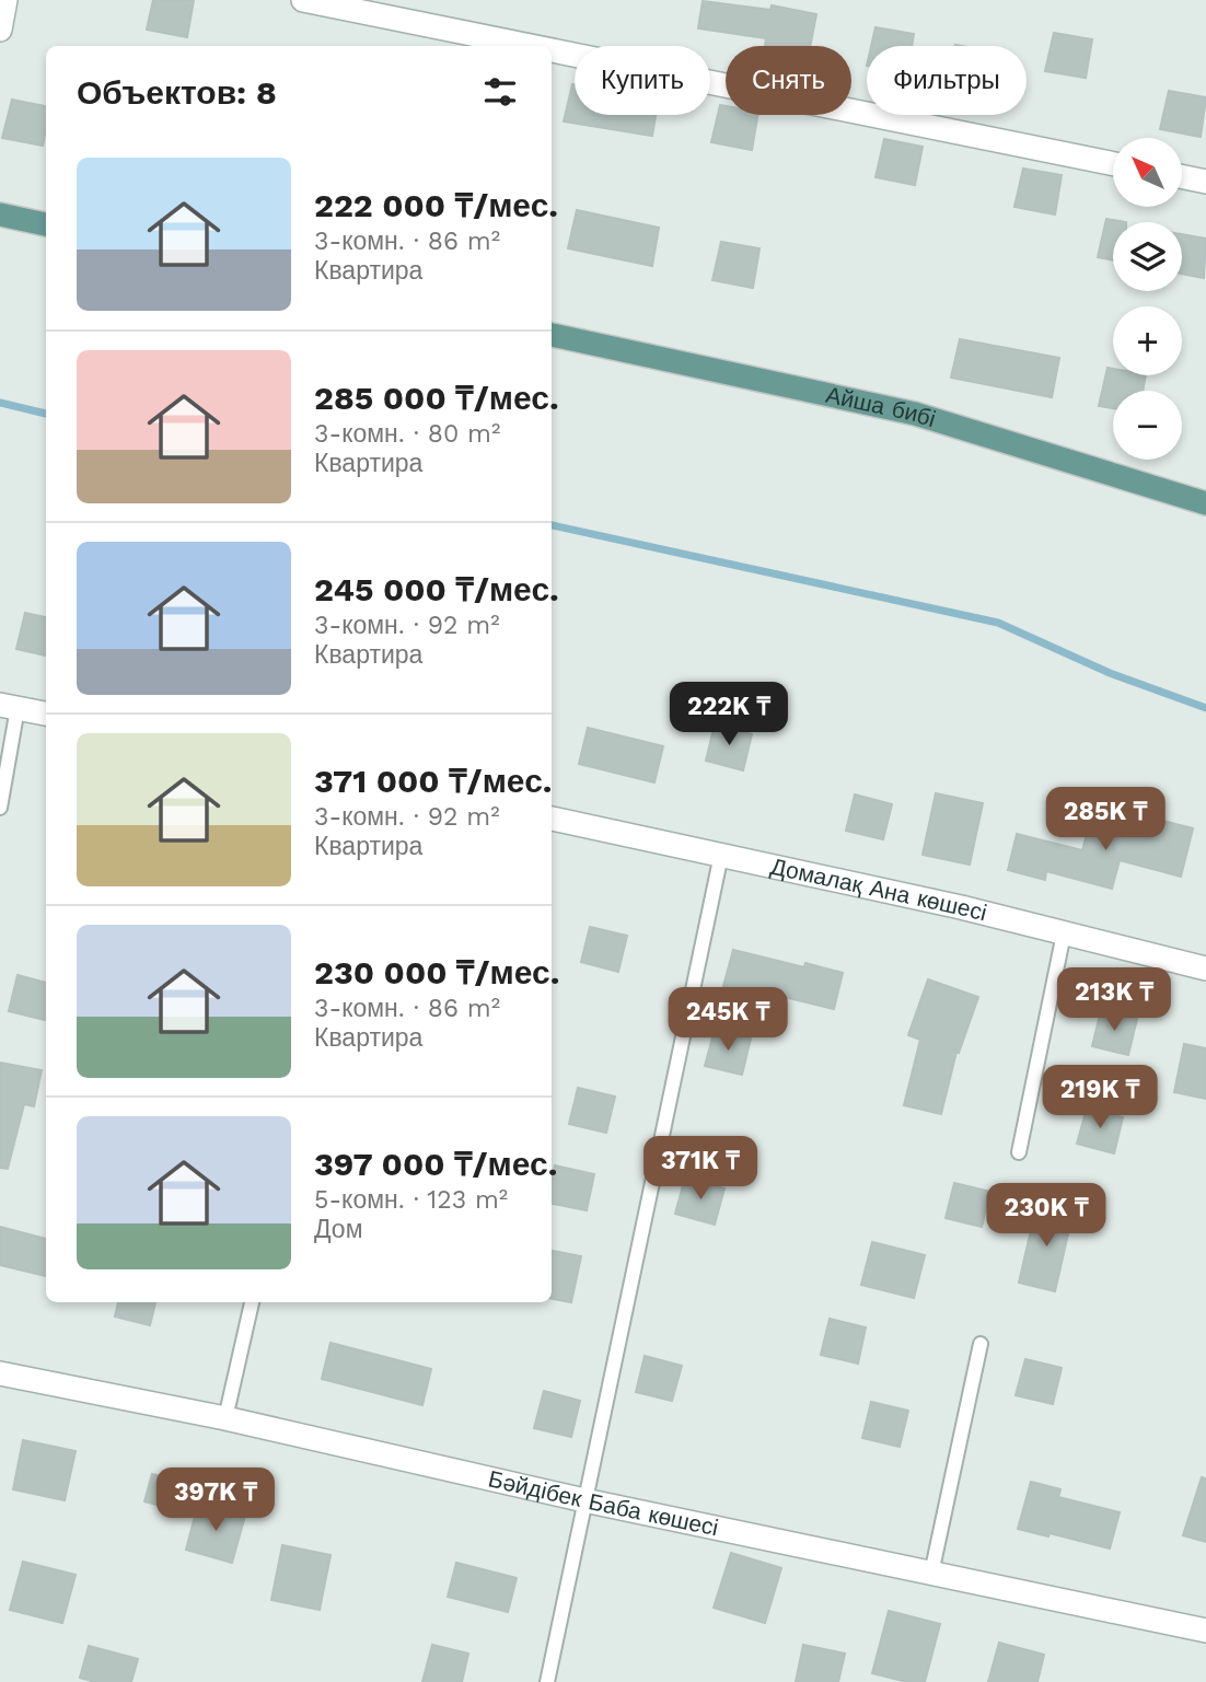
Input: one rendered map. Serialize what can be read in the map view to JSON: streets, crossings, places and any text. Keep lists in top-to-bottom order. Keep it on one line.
{"streets":{"main road":["Айша бибі"],"street":["Домалақ Ана көшесі","Бәйдібек Баба көшесі"]},"north":"top left","page":{"chip":["Купить","Снять","Фильтры"],"heading":"Объектов: 8","map_buttons":["+","−"],"list":[{"name":"222 000 ₸/мес.","note":"3-комн. · 86 m² · Квартира"},{"name":"285 000 ₸/мес.","note":"3-комн. · 80 m² · Квартира"},{"name":"245 000 ₸/мес.","note":"3-комн. · 92 m² · Квартира"},{"name":"371 000 ₸/мес.","note":"3-комн. · 92 m² · Квартира"},{"name":"230 000 ₸/мес.","note":"3-комн. · 86 m² · Квартира"},{"name":"397 000 ₸/мес.","note":"5-комн. · 123 m² · Дом"}],"price":["222K ₸","285K ₸","213K ₸","245K ₸","219K ₸","371K ₸","230K ₸","397K ₸"]}}
